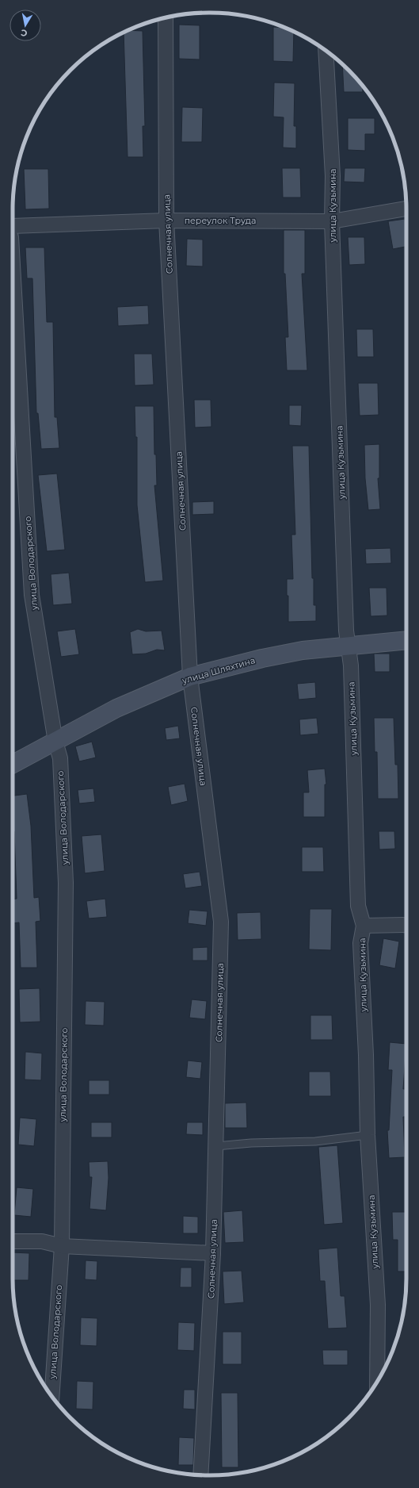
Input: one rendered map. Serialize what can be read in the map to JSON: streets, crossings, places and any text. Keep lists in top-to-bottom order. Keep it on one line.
{"streets":{"main road":["улица Шляхтина"],"street":["улица Кузьмина","переулок Труда","Солнечная улица","улица Володарского"]},"crossings":[["улица Кузьмина","переулок Труда"],["улица Кузьмина","улица Шляхтина"],["переулок Труда","Солнечная улица"],["Солнечная улица","улица Шляхтина"],["улица Володарского","улица Шляхтина"]],"north":"bottom"}
